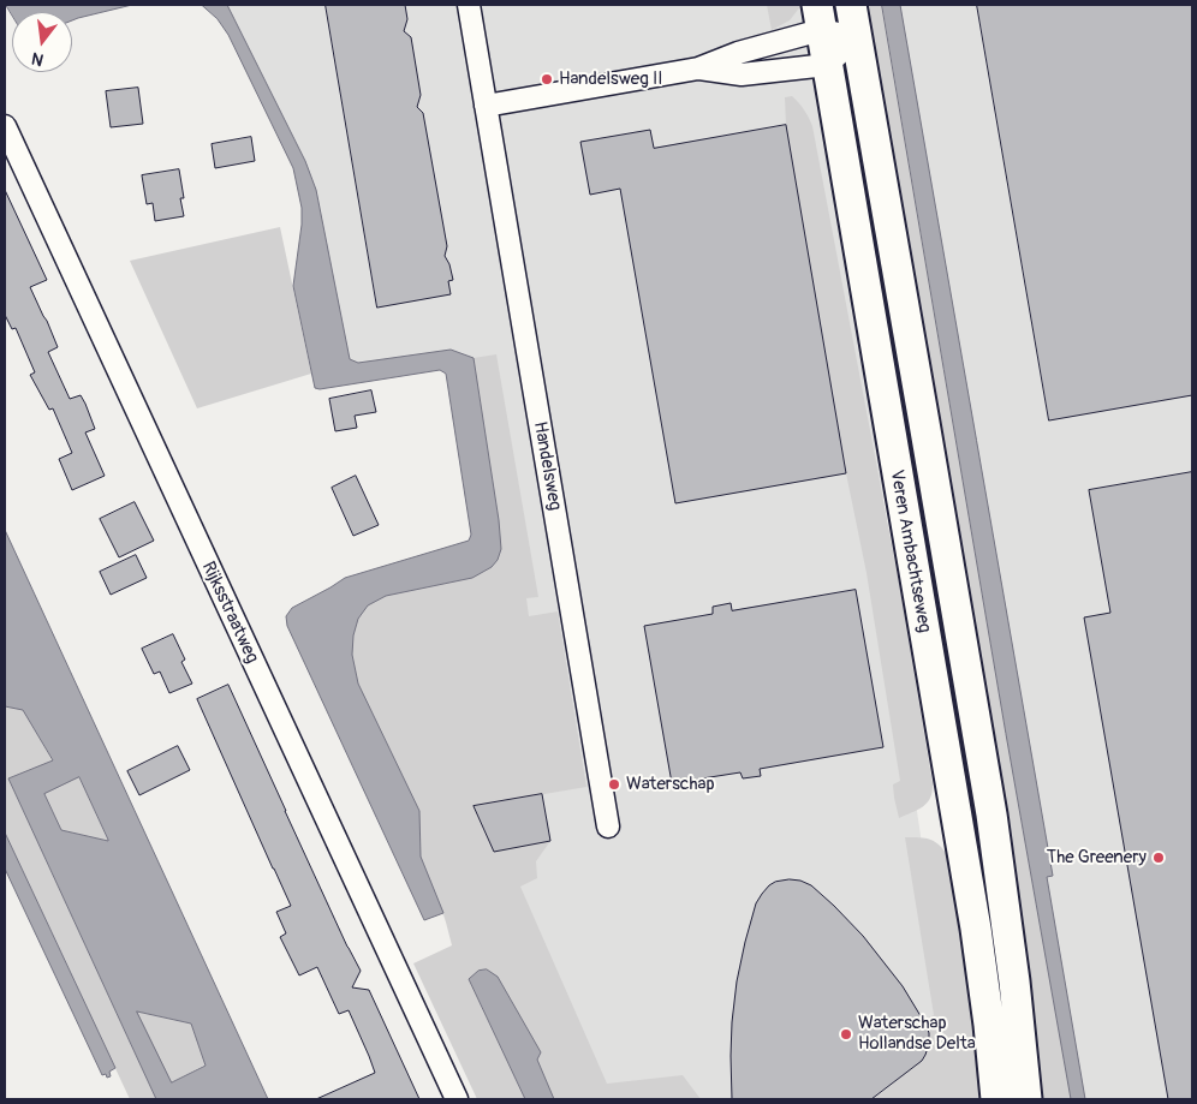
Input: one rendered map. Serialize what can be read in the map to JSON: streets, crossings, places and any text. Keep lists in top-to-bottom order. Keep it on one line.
{"streets":{"main road":["Veren Ambachtseweg"],"street":["Handelsweg","Rijksstraatweg"]},"places":["Handelsweg II","Waterschap","The Greenery","Waterschap Hollandse Delta"],"north":"bottom"}
